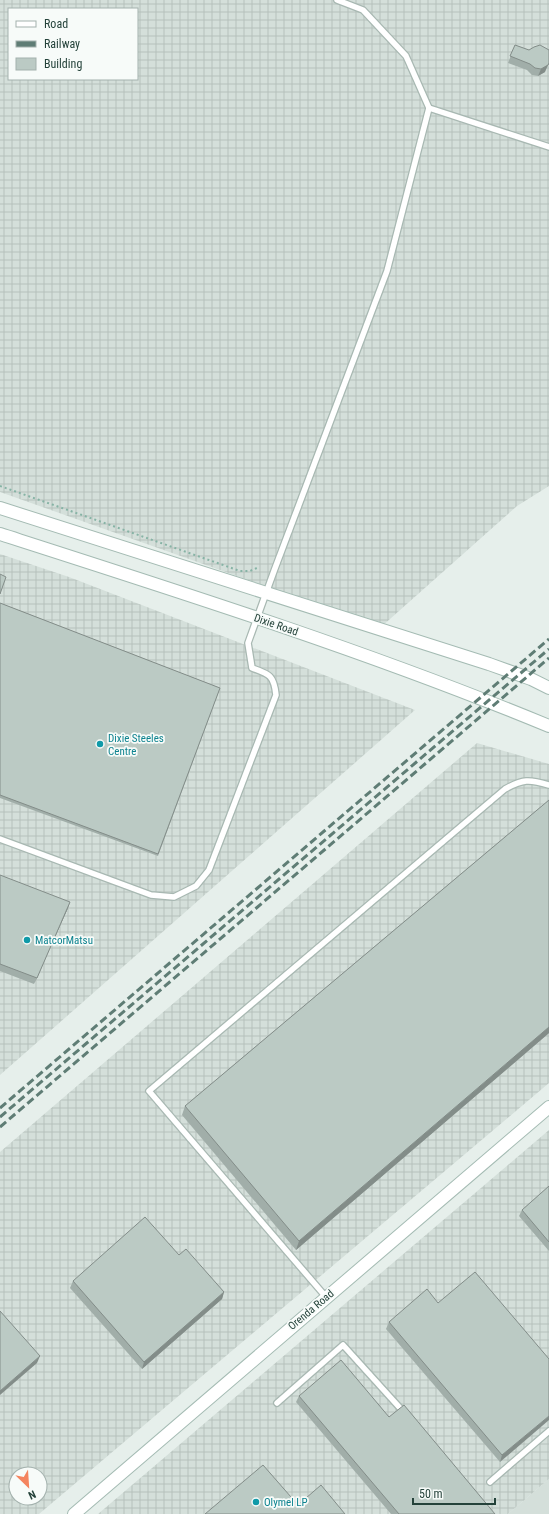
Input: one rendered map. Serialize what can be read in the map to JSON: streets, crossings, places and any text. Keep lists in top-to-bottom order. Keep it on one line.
{"streets":{"main road":["Dixie Road","Orenda Road"]},"places":["Dixie Steeles Centre","MatcorMatsu","Olymel LP"],"legend":["Road","Railway","Building"],"scale_bar":"50 m","north":"bottom right"}
